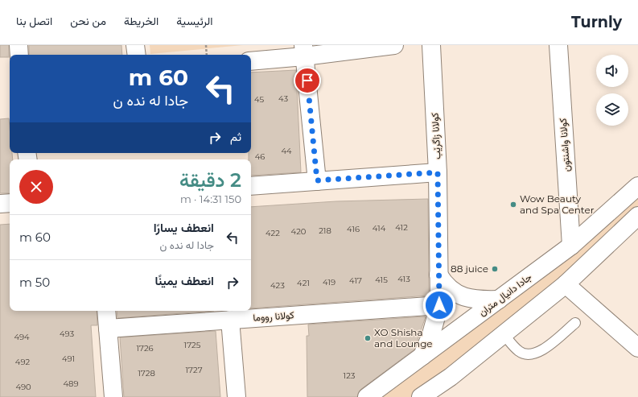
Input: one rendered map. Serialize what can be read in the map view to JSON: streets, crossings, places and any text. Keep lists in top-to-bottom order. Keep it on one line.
{"streets":{"street":["كولانا زاگرێب","كولانا واشنتون","جادا دانيال متران","كولانا رووما"]},"crossings":[["كولانا زاگرێب","جادا دانيال متران"],["كولانا زاگرێب","كولانا رووما"],["كولانا واشنتون","جادا دانيال متران"]],"places":["Wow Beauty and Spa Center","88 juice","XO Shisha and Lounge"],"house_numbers":["43","45","44","46","412","414","416","218","420","422","413","415","417","419","421","423","493","494","1725","1726","491","492","1727","1728","123","489","490"],"page":{"header":"Turnly","nav":["الرئيسية","الخريطة","من نحن","اتصل بنا"],"turn":["60 m","جادا له نده ن"],"then":"ثم","heading":["2 دقيقة","150 m · 14:31"],"list":[{"name":"انعطف يسارًا","note":"جادا له نده ن","value":"60 m"},{"name":"انعطف يمينًا","value":"50 m"}]}}
